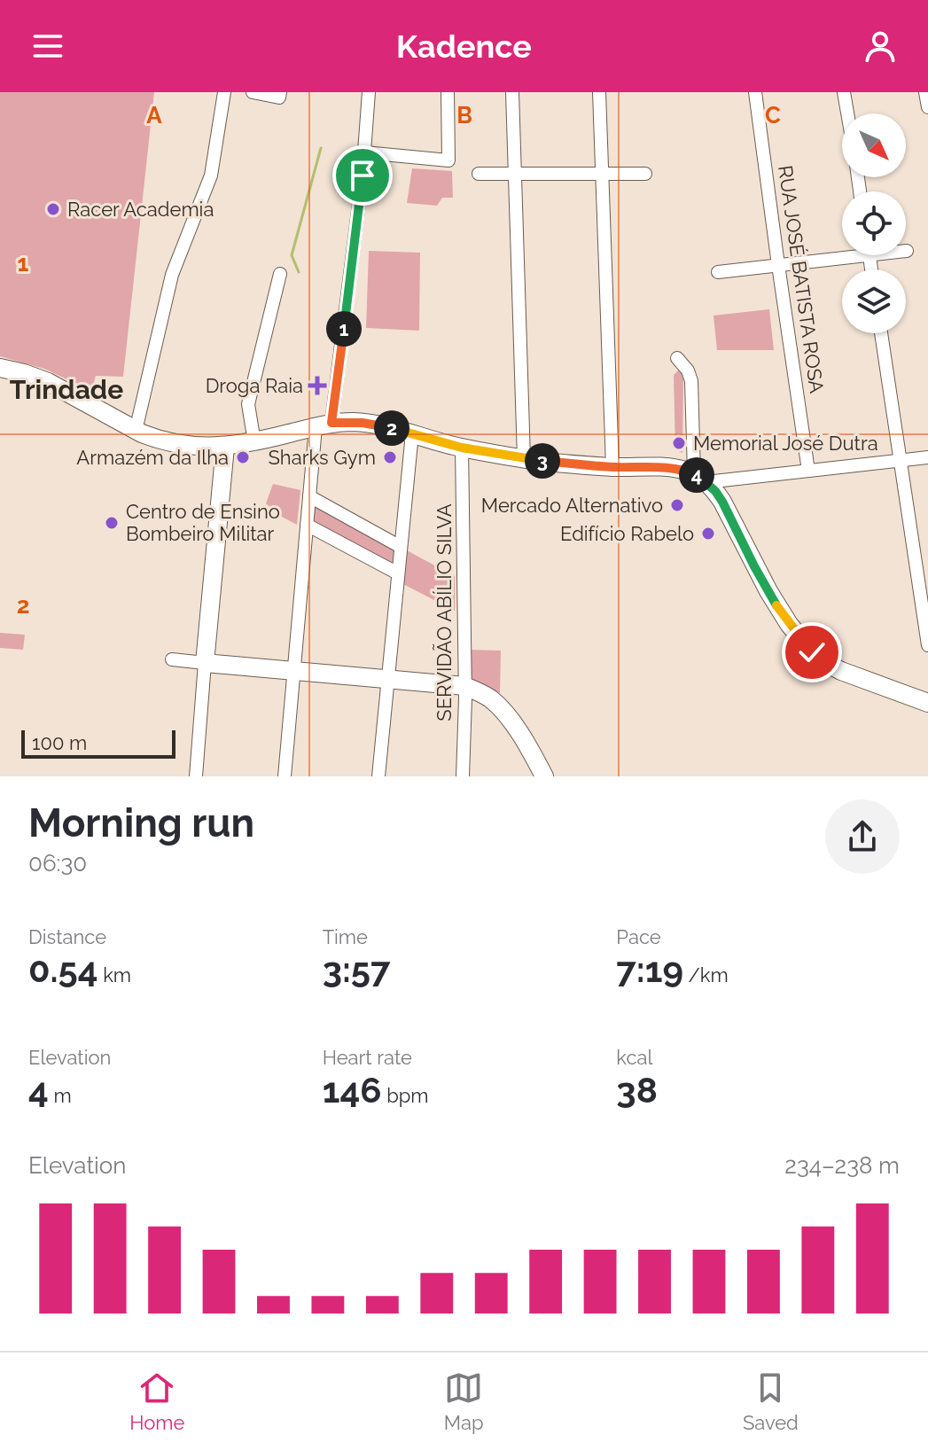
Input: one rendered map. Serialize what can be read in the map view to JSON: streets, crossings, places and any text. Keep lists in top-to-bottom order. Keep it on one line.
{"streets":{"street":["RUA JOSÉ BATISTA ROSA","SERVIDÃO ABÍLIO SILVA"]},"districts":["Trindade"],"places":{"other":["Racer Academia","Memorial José Dutra","Armazém da Ilha","Sharks Gym","Mercado Alternativo","Centro de Ensino Bombeiro Militar","Edifício Rabelo"],"health":["Droga Raia"]},"scale_bar":"100 m","north":"bottom right","page":{"header":"Kadence","pins":["1","2","3","4"],"scale":"100 m","heading":["Morning run","06:30"],"stats":[["Distance","0.54 km"],["Time","3:57"],["Pace","7:19 /km"],["Elevation","4 m"],["Heart rate","146 bpm"],["kcal","38"]],"chart":["Elevation","234–238 m"],"tabs":["Home","Map","Saved"]},"grid":{"columns":["A","B","C"],"rows":["1","2"]}}
